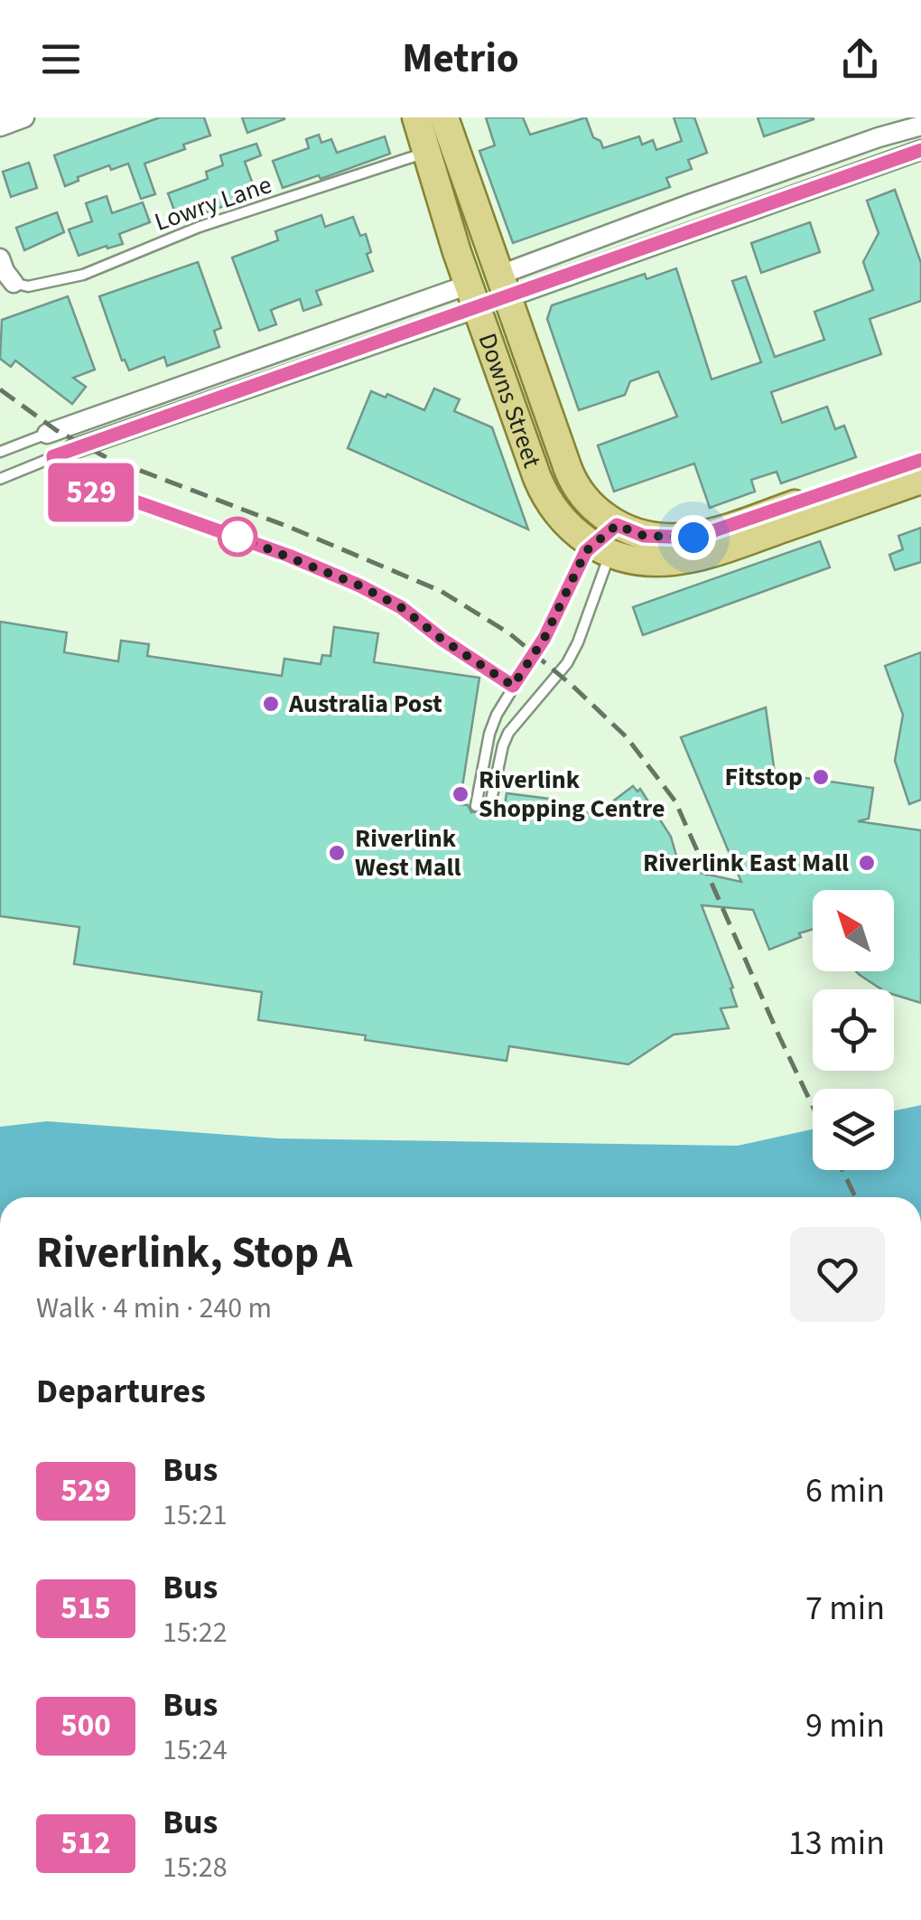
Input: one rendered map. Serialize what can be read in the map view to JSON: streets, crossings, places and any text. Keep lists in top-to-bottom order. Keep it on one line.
{"streets":{"main road":["Downs Street"],"lane":["Lowry Lane"]},"crossings":[["Lowry Lane","Downs Street"]],"places":["Australia Post","Fitstop","Riverlink Shopping Centre","Riverlink West Mall","Riverlink East Mall"],"lines":["bus line 529"],"north":"top left","page":{"header":"Metrio","on_map":"529","heading":[["Riverlink, Stop A","Walk · 4 min · 240 m"],"Departures"],"list":[{"mark":"529","name":"Bus","note":"15:21","value":"6 min"},{"mark":"515","name":"Bus","note":"15:22","value":"7 min"},{"mark":"500","name":"Bus","note":"15:24","value":"9 min"},{"mark":"512","name":"Bus","note":"15:28","value":"13 min"}]}}
